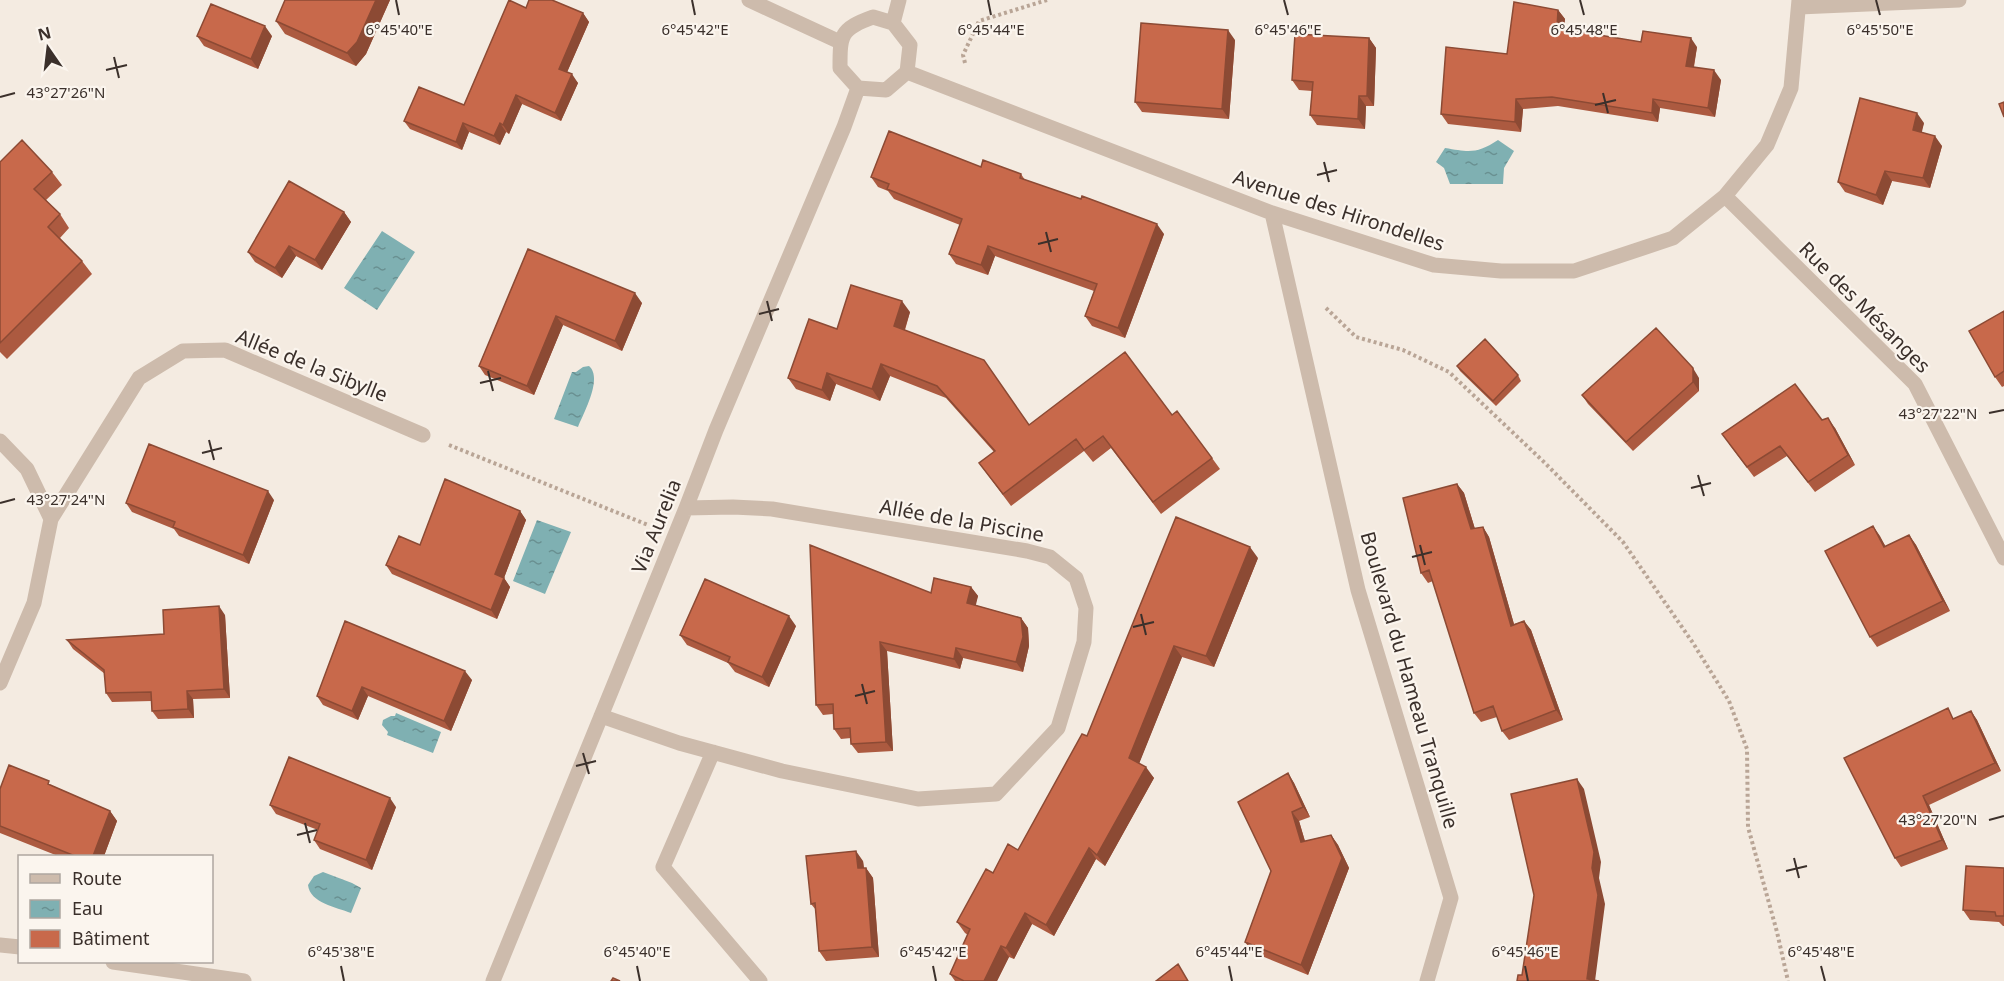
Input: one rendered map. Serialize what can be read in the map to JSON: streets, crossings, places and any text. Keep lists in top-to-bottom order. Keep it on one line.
{"streets":{"street":["Avenue des Hirondelles","Rue des Mésanges","Allée de la Sibylle","Allée de la Piscine","Via Aurelia","Boulevard du Hameau Tranquille"]},"crossings":[["Avenue des Hirondelles","Rue des Mésanges"],["Avenue des Hirondelles","Via Aurelia"],["Avenue des Hirondelles","Boulevard du Hameau Tranquille"],["Allée de la Piscine","Via Aurelia"]],"legend":["Route","Eau","Bâtiment"],"north":"top","coordinates":["6°45'50\"E","6°45'40\"E","6°45'42\"E","6°45'44\"E","6°45'46\"E","6°45'48\"E","43°27'26\"N","43°27'22\"N","43°27'24\"N","43°27'20\"N","6°45'38\"E"]}
